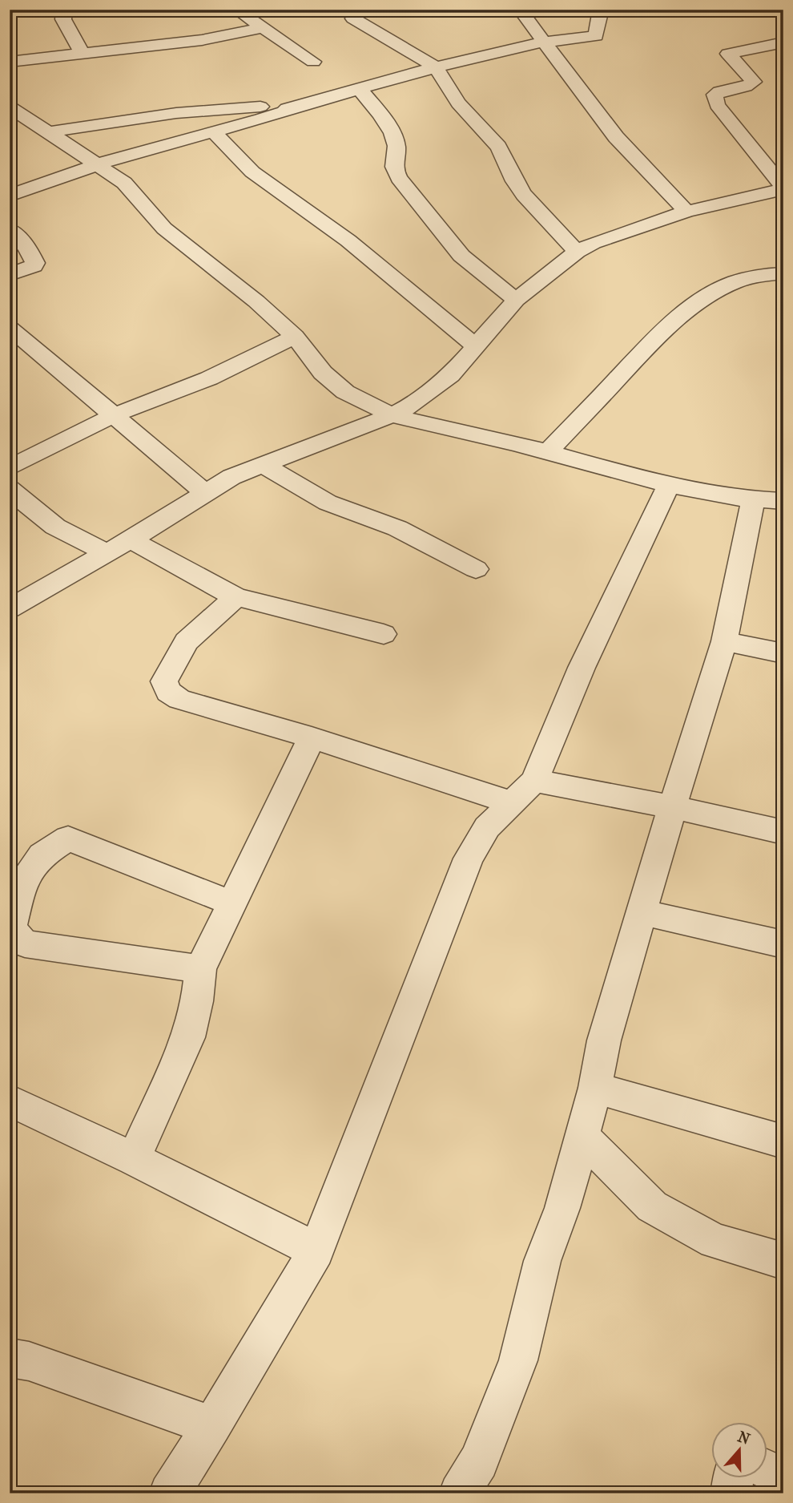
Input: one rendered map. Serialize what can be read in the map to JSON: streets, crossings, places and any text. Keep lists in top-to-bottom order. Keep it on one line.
{"north":"top"}
